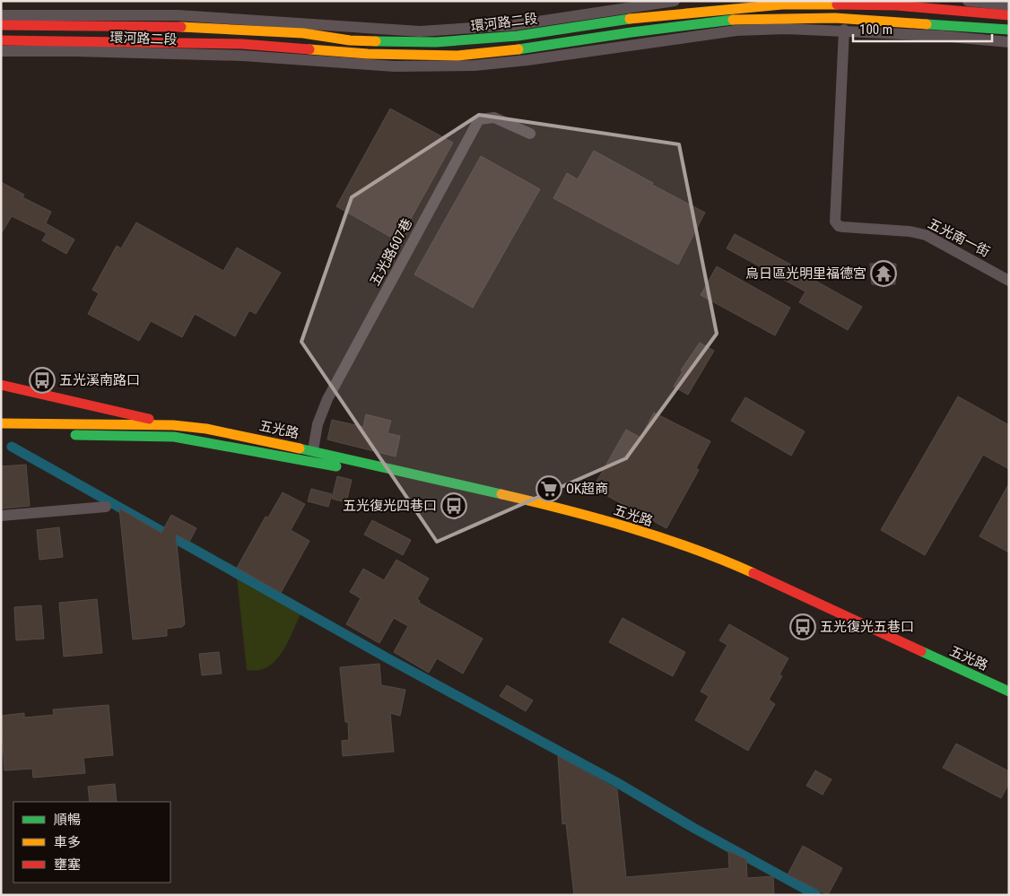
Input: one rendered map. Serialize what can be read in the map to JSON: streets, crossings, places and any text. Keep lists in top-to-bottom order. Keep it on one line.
{"streets":{"street":["環河路二段","五光南一街","五光路607巷","五光路"]},"crossings":[["環河路二段","五光南一街"],["五光路607巷","五光路"]],"places":{"temple":["烏日區光明里福德宮"],"bus stop":["五光溪南路口","五光復光四巷口","五光復光五巷口"],"supermarket":["OK超商"]},"legend":["順暢","車多","壅塞"],"scale_bar":"100 m"}
